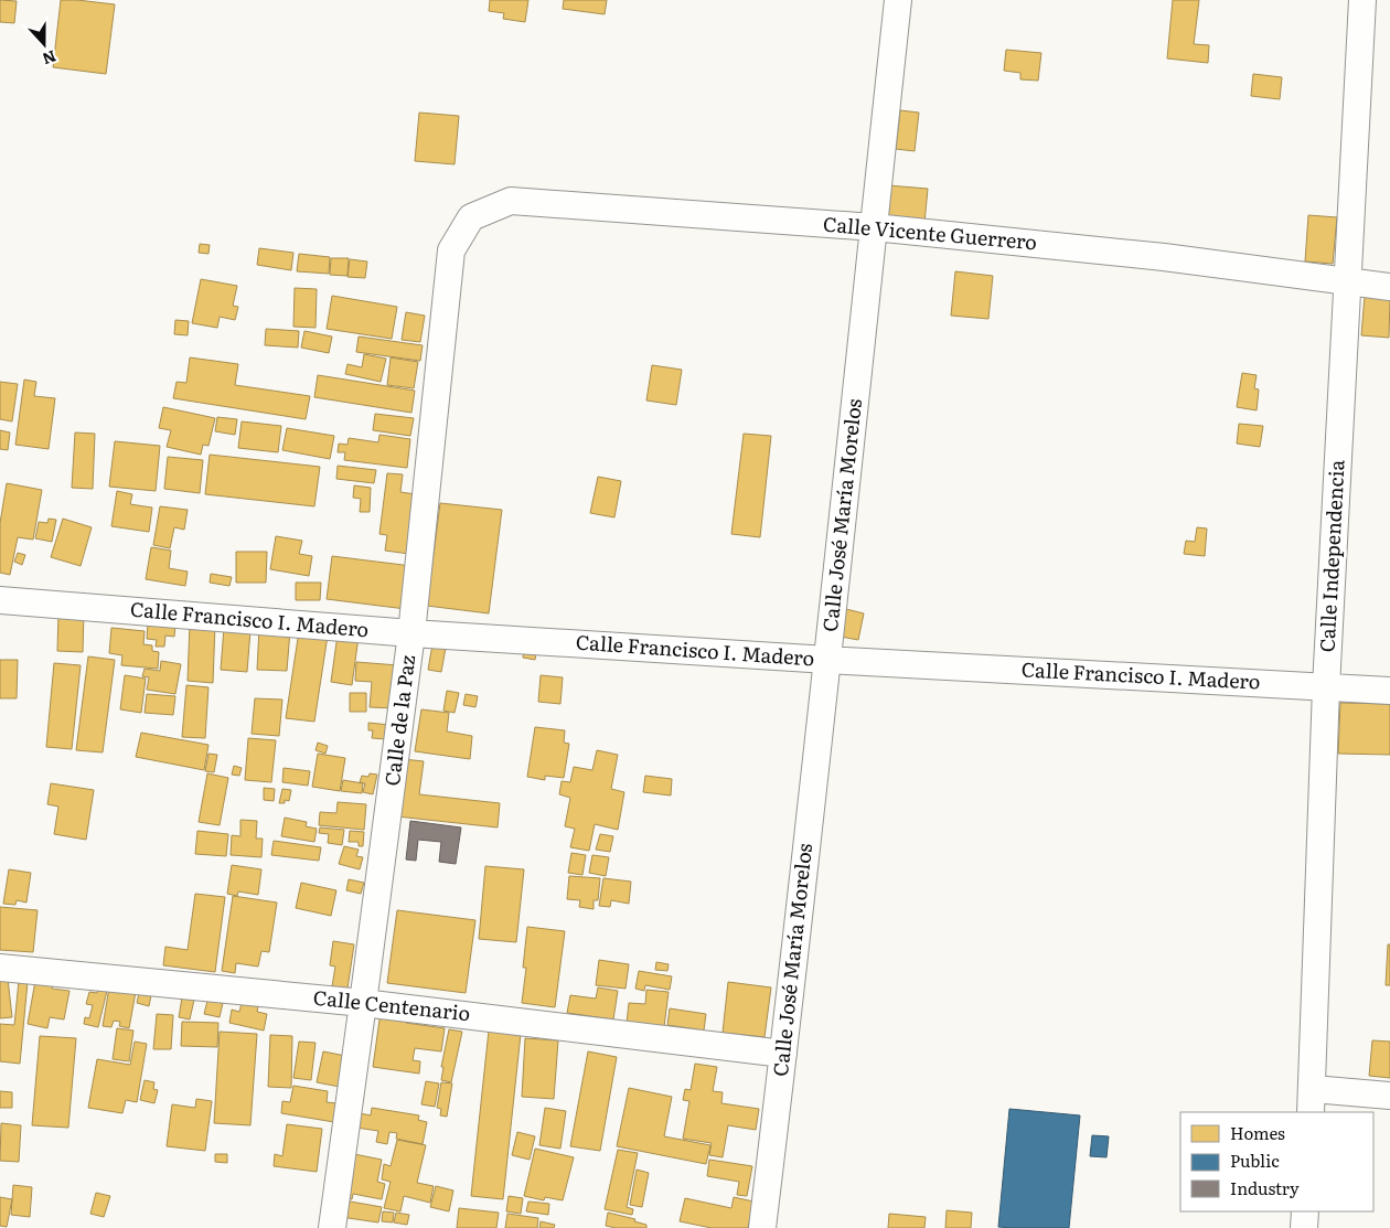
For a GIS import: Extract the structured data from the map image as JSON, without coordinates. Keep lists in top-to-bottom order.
{
  "streets": {
    "street": [
      "Calle Vicente Guerrero",
      "Calle José María Morelos",
      "Calle Independencia",
      "Calle Francisco I. Madero",
      "Calle de la Paz",
      "Calle Centenario"
    ]
  },
  "crossings": [
    ["Calle Vicente Guerrero", "Calle José María Morelos"],
    ["Calle Vicente Guerrero", "Calle Independencia"],
    ["Calle Vicente Guerrero", "Calle de la Paz"],
    ["Calle José María Morelos", "Calle Francisco I. Madero"],
    ["Calle José María Morelos", "Calle Centenario"],
    ["Calle Independencia", "Calle Francisco I. Madero"],
    ["Calle Francisco I. Madero", "Calle de la Paz"],
    ["Calle de la Paz", "Calle Centenario"]
  ],
  "legend": ["Homes", "Public", "Industry"],
  "north": "bottom"
}
